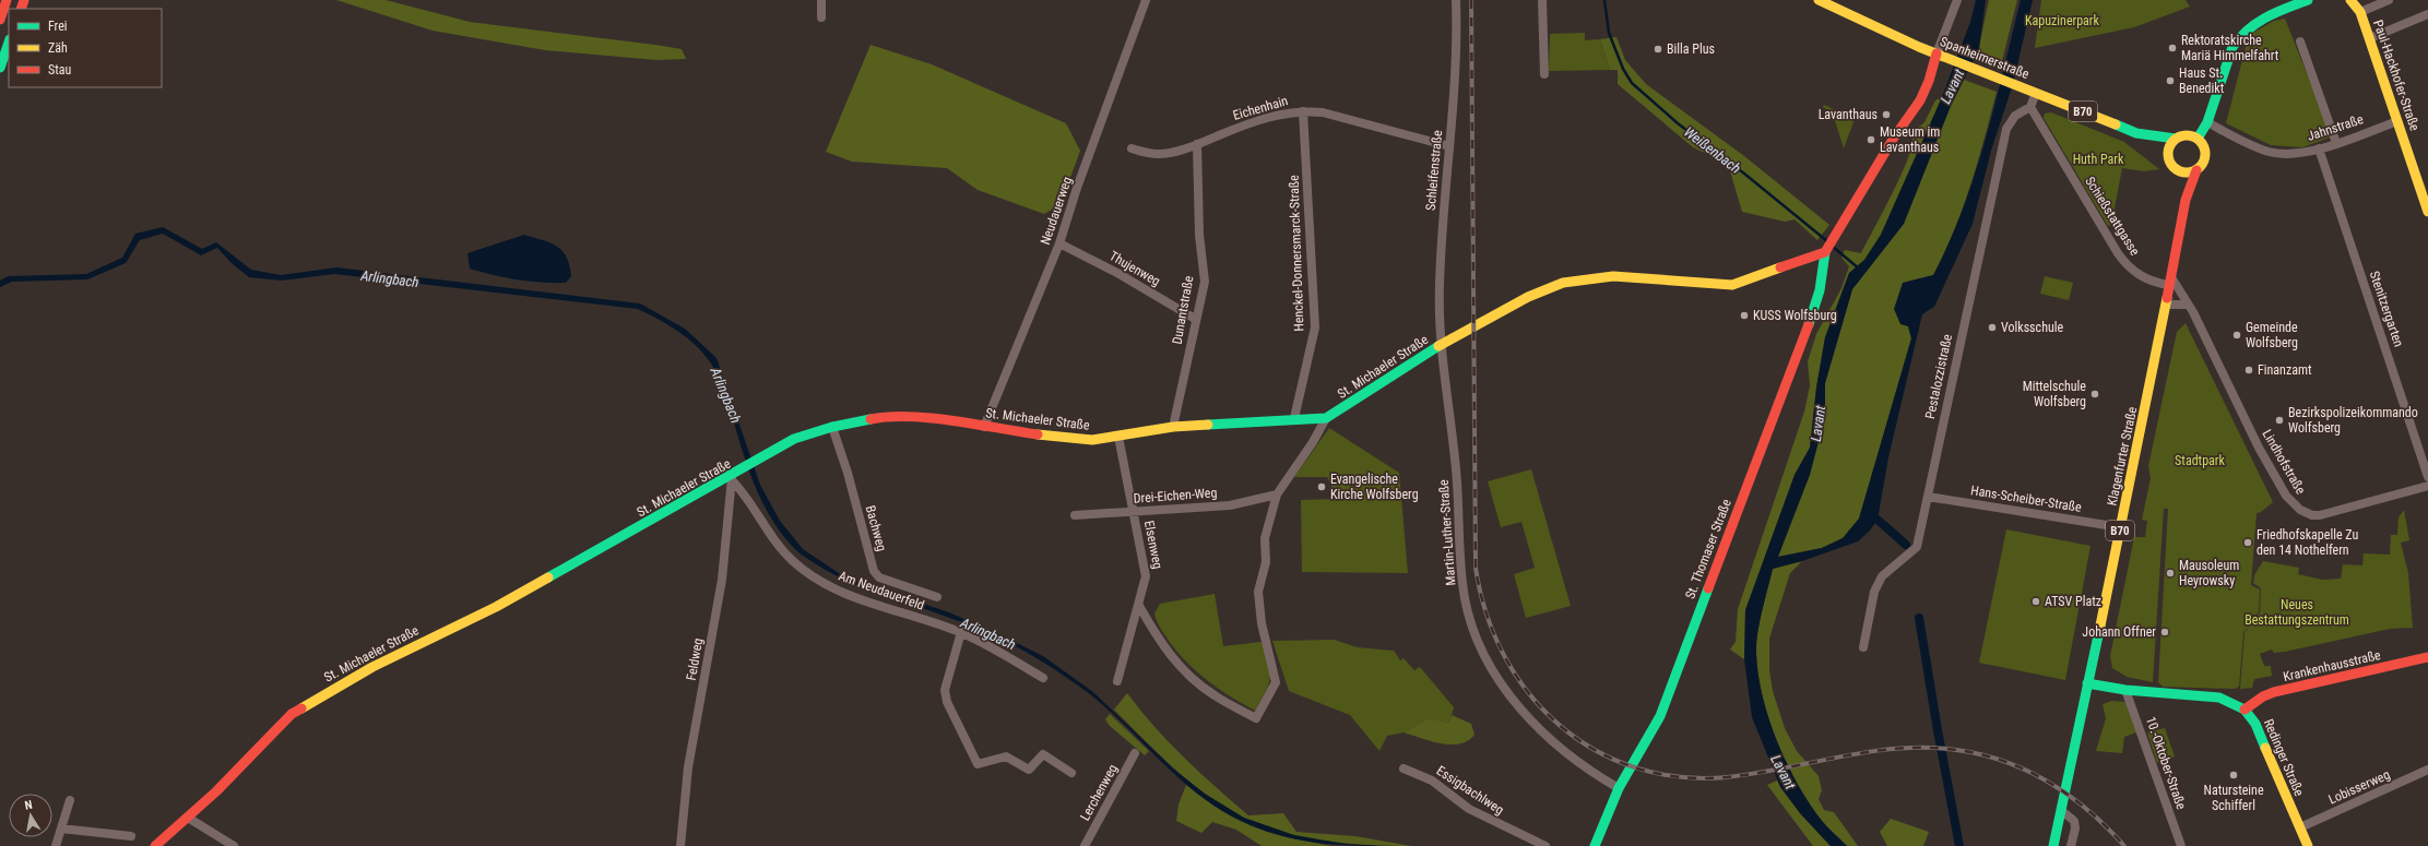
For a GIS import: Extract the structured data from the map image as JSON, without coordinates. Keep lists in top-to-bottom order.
{
  "streets": {
    "main road": [
      "Spanheimerstraße",
      "Paul-Hackhofer-Straße",
      "B70",
      "St. Michaeler Straße",
      "Klagenfurter Straße",
      "St. Thomaser Straße",
      "Krankenhausstraße",
      "Redinger Straße"
    ],
    "street": [
      "Eichenhain",
      "Jahnstraße",
      "Schleifenstraße",
      "Neudauerweg",
      "Schießstattgasse",
      "Henckel-Donnersmarck-Straße",
      "Thujenweg",
      "Stenitzergarten",
      "Dunantstraße",
      "Pestalozzistraße",
      "Lindhofstraße",
      "Drei-Eichen-Weg",
      "Hans-Scheiber-Straße",
      "Bachweg",
      "Martin-Luther-Straße",
      "Elsenweg",
      "Am Neudauerfeld",
      "Feldweg",
      "10.-Oktober-Straße",
      "Lobisserweg",
      "Essigbachlweg",
      "Lerchenweg"
    ]
  },
  "crossings": [
    ["Spanheimerstraße", "B70"],
    ["Spanheimerstraße", "Klagenfurter Straße"],
    ["Paul-Hackhofer-Straße", "Jahnstraße"],
    ["Eichenhain", "Schleifenstraße"],
    ["Eichenhain", "Henckel-Donnersmarck-Straße"],
    ["Eichenhain", "Dunantstraße"],
    ["B70", "Klagenfurter Straße"],
    ["Jahnstraße", "Stenitzergarten"],
    ["Schleifenstraße", "St. Michaeler Straße"],
    ["Schleifenstraße", "Martin-Luther-Straße"],
    ["Neudauerweg", "Thujenweg"],
    ["Neudauerweg", "St. Michaeler Straße"],
    ["Schießstattgasse", "Pestalozzistraße"],
    ["Schießstattgasse", "Klagenfurter Straße"],
    ["Schießstattgasse", "Lindhofstraße"],
    ["Henckel-Donnersmarck-Straße", "St. Michaeler Straße"],
    ["Thujenweg", "Dunantstraße"],
    ["Dunantstraße", "St. Michaeler Straße"],
    ["St. Michaeler Straße", "Bachweg"],
    ["St. Michaeler Straße", "Martin-Luther-Straße"],
    ["St. Michaeler Straße", "Elsenweg"],
    ["St. Michaeler Straße", "St. Thomaser Straße"],
    ["St. Michaeler Straße", "Am Neudauerfeld"],
    ["St. Michaeler Straße", "Feldweg"],
    ["Pestalozzistraße", "Hans-Scheiber-Straße"],
    ["Klagenfurter Straße", "Lindhofstraße"],
    ["Klagenfurter Straße", "Hans-Scheiber-Straße"],
    ["Klagenfurter Straße", "Redinger Straße"],
    ["Drei-Eichen-Weg", "Elsenweg"],
    ["Martin-Luther-Straße", "St. Thomaser Straße"],
    ["Am Neudauerfeld", "Feldweg"],
    ["Krankenhausstraße", "Redinger Straße"],
    ["Redinger Straße", "10.-Oktober-Straße"],
    ["Redinger Straße", "Lobisserweg"]
  ],
  "water": ["Lavant", "Weißenbach", "Arlingbach"],
  "parks": [
    "Kapuzinerpark",
    "Huth Park",
    "Stadtpark",
    "Neues Bestattungszentrum"
  ],
  "places": [
    "Rektoratskirche Mariä Himmelfahrt",
    "Billa Plus",
    "Haus St. Benedikt",
    "Lavanthaus",
    "Museum im Lavanthaus",
    "KUSS Wolfsburg",
    "Volksschule",
    "Gemeinde Wolfsberg",
    "Finanzamt",
    "Mittelschule Wolfsberg",
    "Bezirkspolizeikommando Wolfsberg",
    "Evangelische Kirche Wolfsberg",
    "Friedhofskapelle Zu den 14 Nothelfern",
    "Mausoleum Heyrowsky",
    "ATSV Platz",
    "Johann Offner",
    "Natursteine Schifferl"
  ],
  "legend": ["Frei", "Zäh", "Stau"],
  "north": "top"
}
